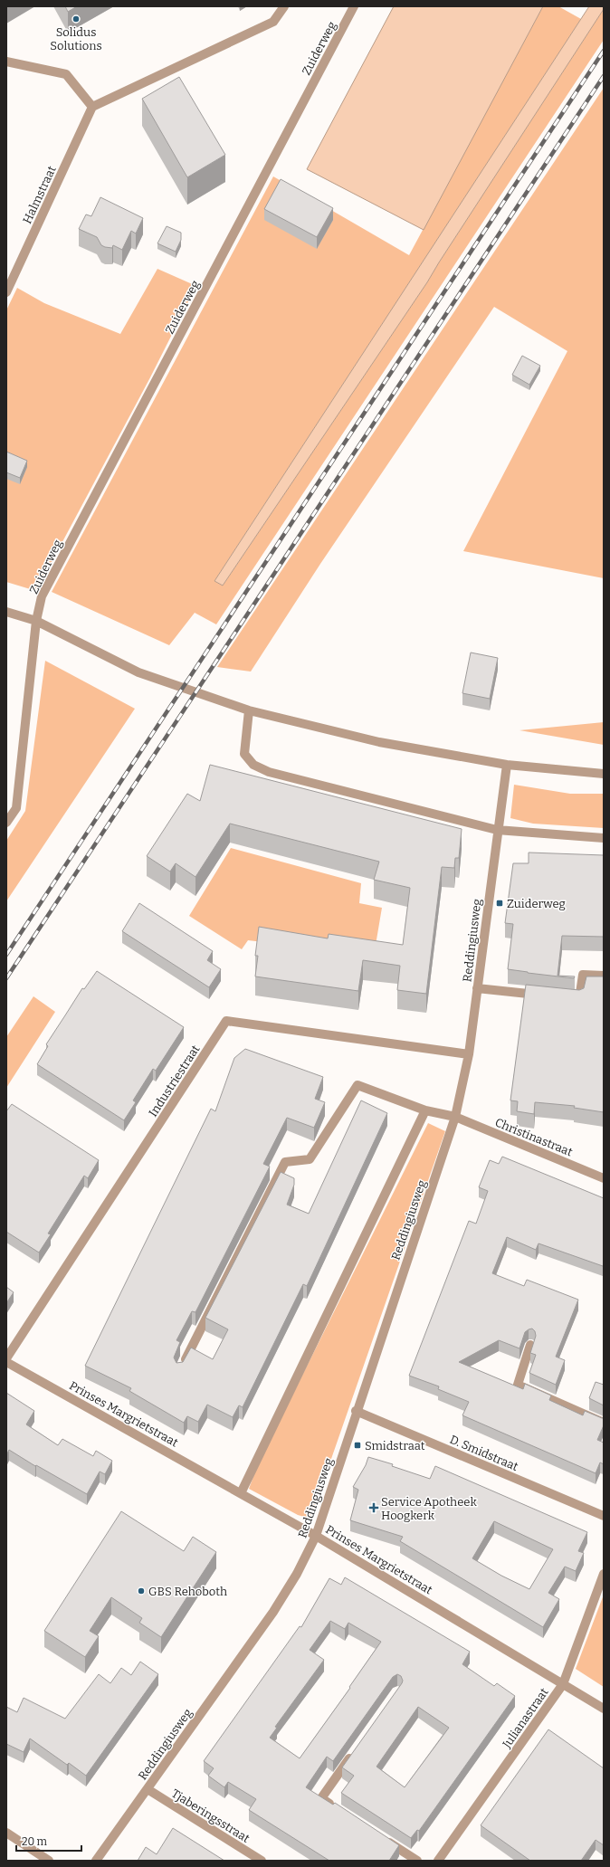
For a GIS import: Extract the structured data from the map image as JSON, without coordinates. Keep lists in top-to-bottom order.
{
  "streets": {
    "street": [
      "Zuiderweg",
      "Halmstraat",
      "Reddingiusweg",
      "Industriestraat",
      "Christinastraat",
      "Prinses Margrietstraat",
      "D. Smidstraat",
      "Julianastraat",
      "Tjaberingsstraat"
    ]
  },
  "crossings": [
    ["Reddingiusweg", "Industriestraat"],
    ["Reddingiusweg", "Christinastraat"],
    ["Reddingiusweg", "Prinses Margrietstraat"],
    ["Reddingiusweg", "D. Smidstraat"],
    ["Reddingiusweg", "Tjaberingsstraat"],
    ["Prinses Margrietstraat", "Julianastraat"]
  ],
  "places": {
    "other": ["Solidus Solutions", "GBS Rehoboth"],
    "transit": ["Zuiderweg", "Smidstraat"],
    "health": ["Service Apotheek Hoogkerk"]
  },
  "scale_bar": "20 m"
}
